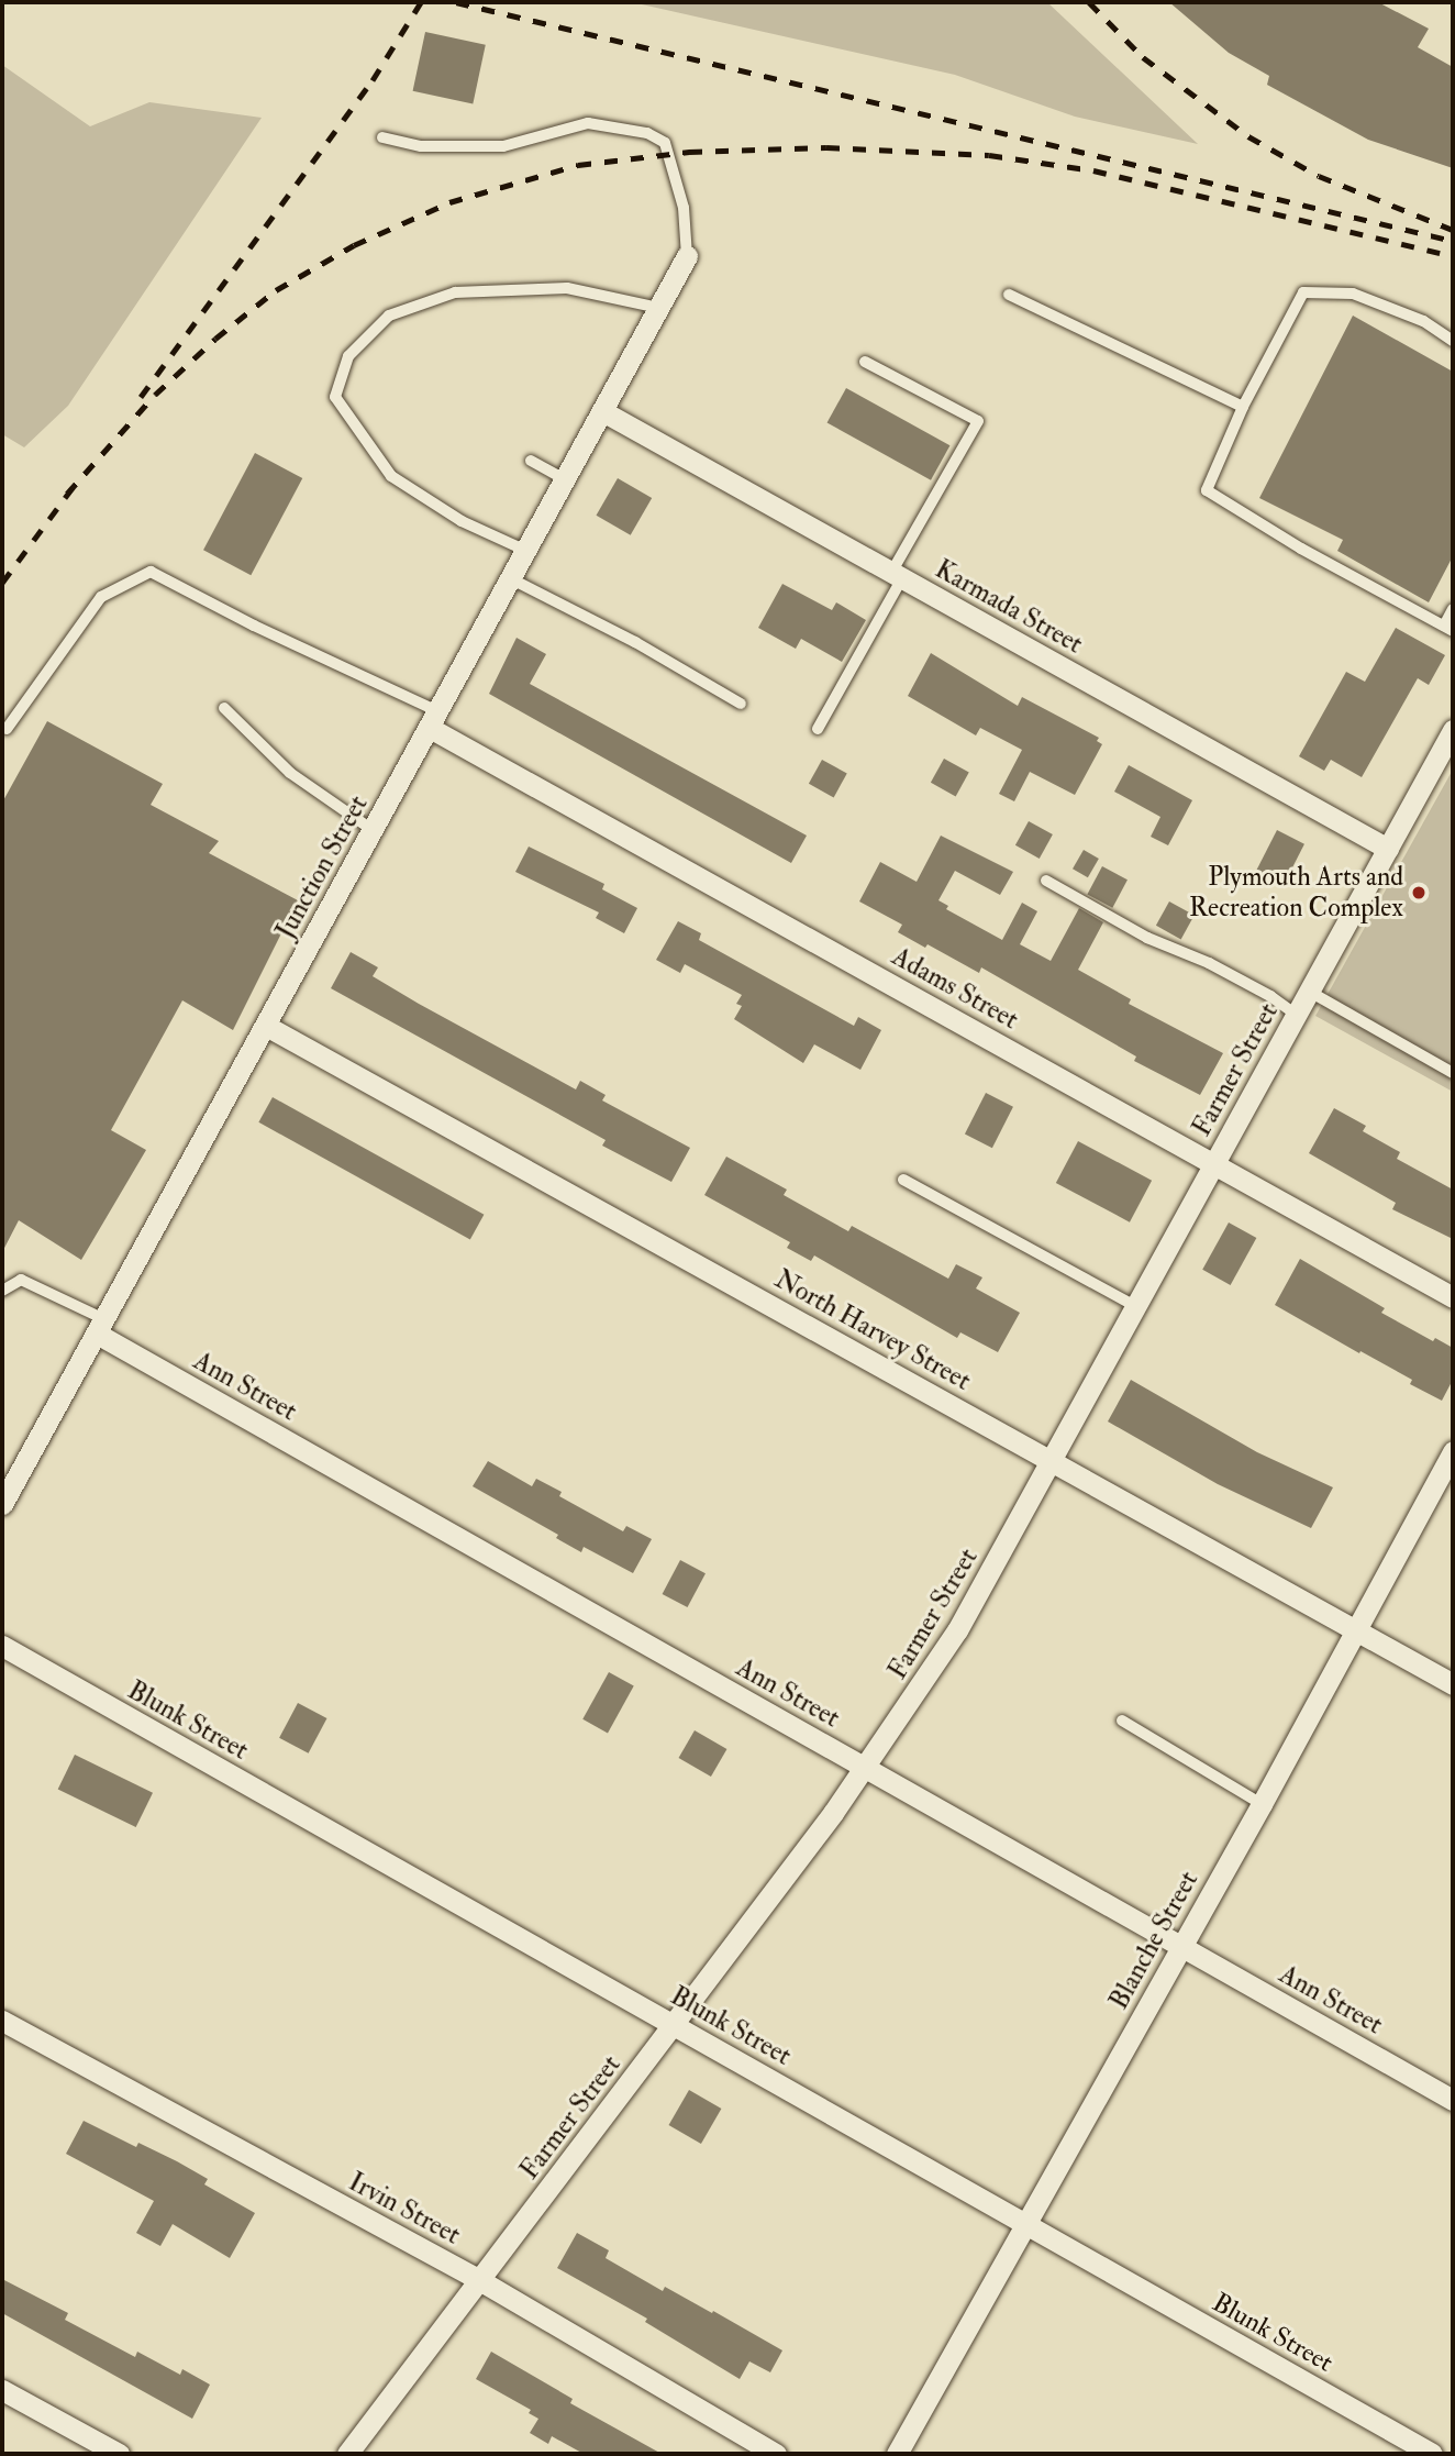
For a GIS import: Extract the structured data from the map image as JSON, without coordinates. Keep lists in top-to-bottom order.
{
  "streets": {
    "street": [
      "Karmada Street",
      "Junction Street",
      "Adams Street",
      "Farmer Street",
      "North Harvey Street",
      "Ann Street",
      "Blunk Street",
      "Blanche Street",
      "Irvin Street"
    ]
  },
  "crossings": [
    ["Karmada Street", "Junction Street"],
    ["Karmada Street", "Farmer Street"],
    ["Junction Street", "Adams Street"],
    ["Junction Street", "North Harvey Street"],
    ["Junction Street", "Ann Street"],
    ["Adams Street", "Farmer Street"],
    ["Farmer Street", "North Harvey Street"],
    ["Farmer Street", "Ann Street"],
    ["Farmer Street", "Blunk Street"],
    ["Farmer Street", "Irvin Street"],
    ["North Harvey Street", "Blanche Street"],
    ["Ann Street", "Blanche Street"],
    ["Blunk Street", "Blanche Street"]
  ],
  "places": ["Plymouth Arts and Recreation Complex"]
}
